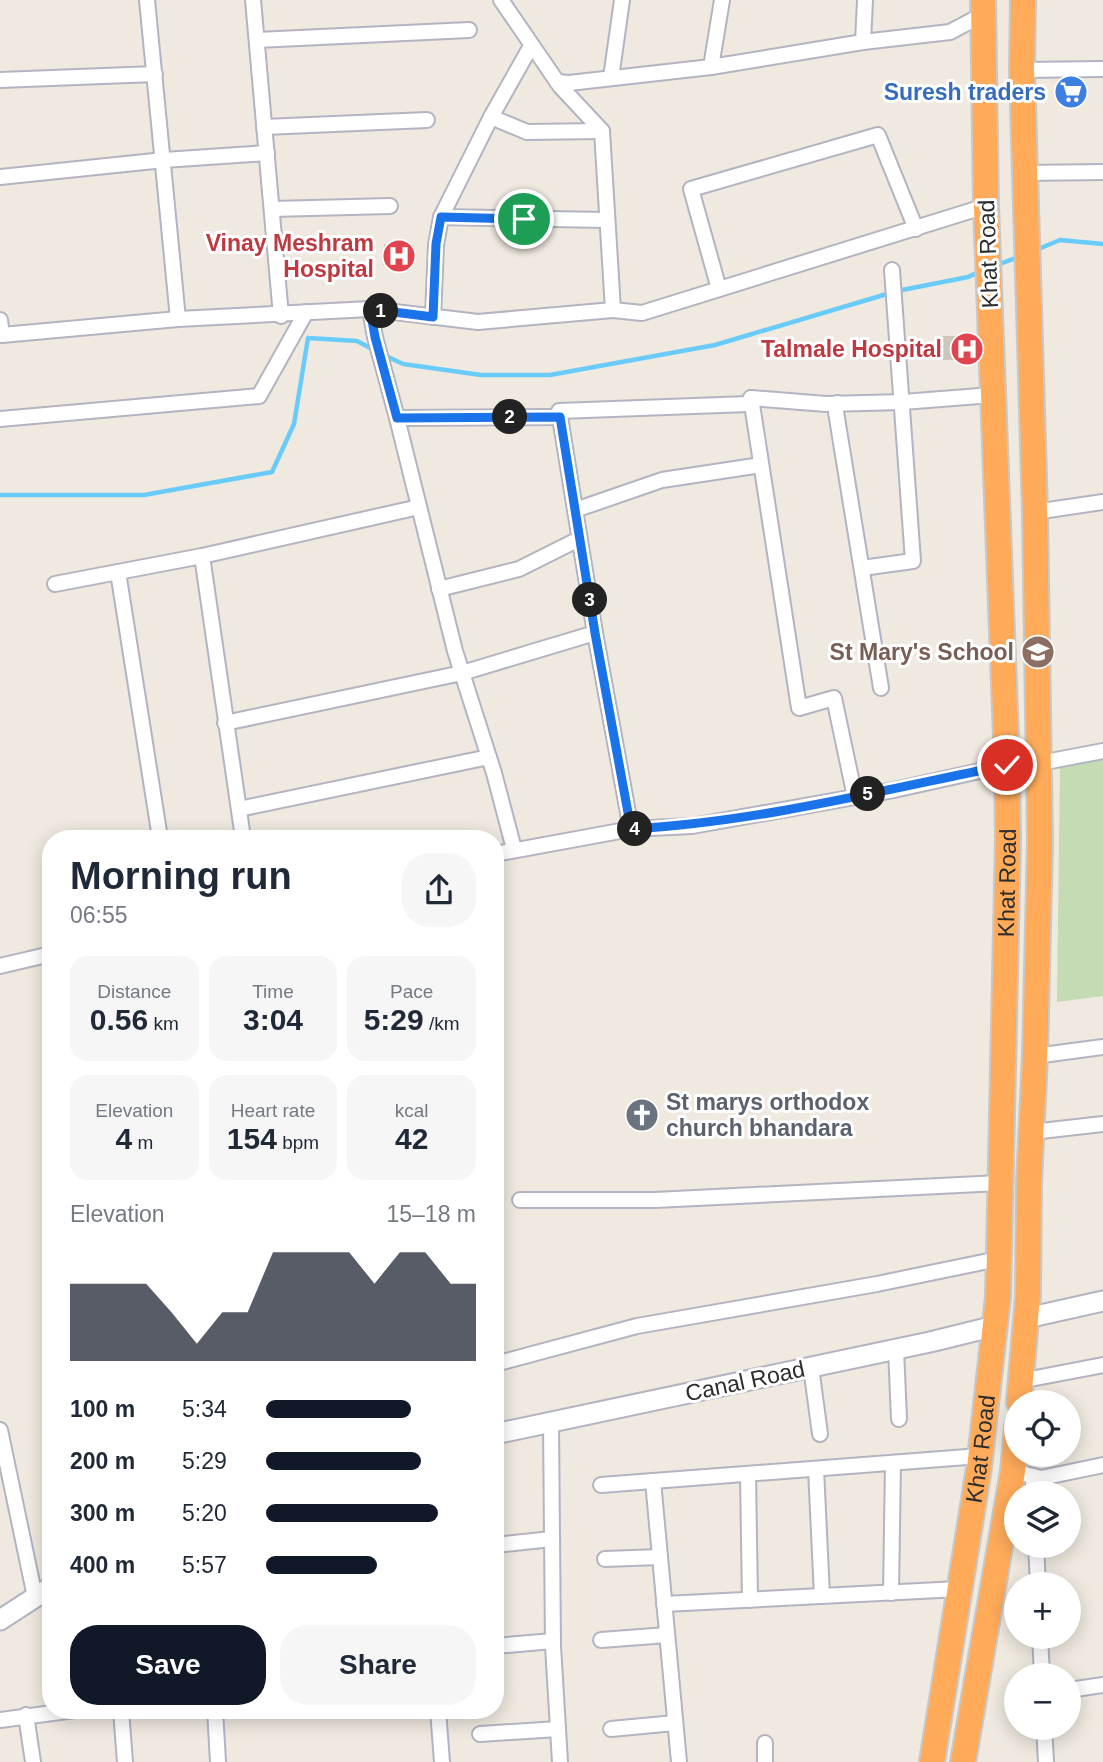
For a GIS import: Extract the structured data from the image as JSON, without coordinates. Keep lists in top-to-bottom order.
{
  "streets": {
    "highway": ["Khat Road"],
    "street": ["Canal Road"]
  },
  "crossings": [
    ["Khat Road", "Canal Road"]
  ],
  "places": {
    "supermarket": ["Suresh traders"],
    "hospital": ["Vinay Meshram Hospital", "Talmale Hospital"],
    "school or university": ["St Mary's School"],
    "church": ["St marys orthodox church bhandara"]
  },
  "page": {
    "pins": [
      "1",
      "2",
      "3",
      "5",
      "4"
    ],
    "heading": ["Morning run", "06:55"],
    "stats": [
      ["Distance", "0.56 km"],
      ["Time", "3:04"],
      ["Pace", "5:29 /km"],
      ["Elevation", "4 m"],
      ["Heart rate", "154 bpm"],
      ["kcal", "42"]
    ],
    "chart": ["Elevation", "15–18 m"],
    "list": [
      {
        "name": "100 m",
        "note": "5:34"
      },
      {
        "name": "200 m",
        "note": "5:29"
      },
      {
        "name": "300 m",
        "note": "5:20"
      },
      {
        "name": "400 m",
        "note": "5:57"
      }
    ],
    "map_buttons": ["+", "−"],
    "buttons": ["Save", "Share"]
  }
}
